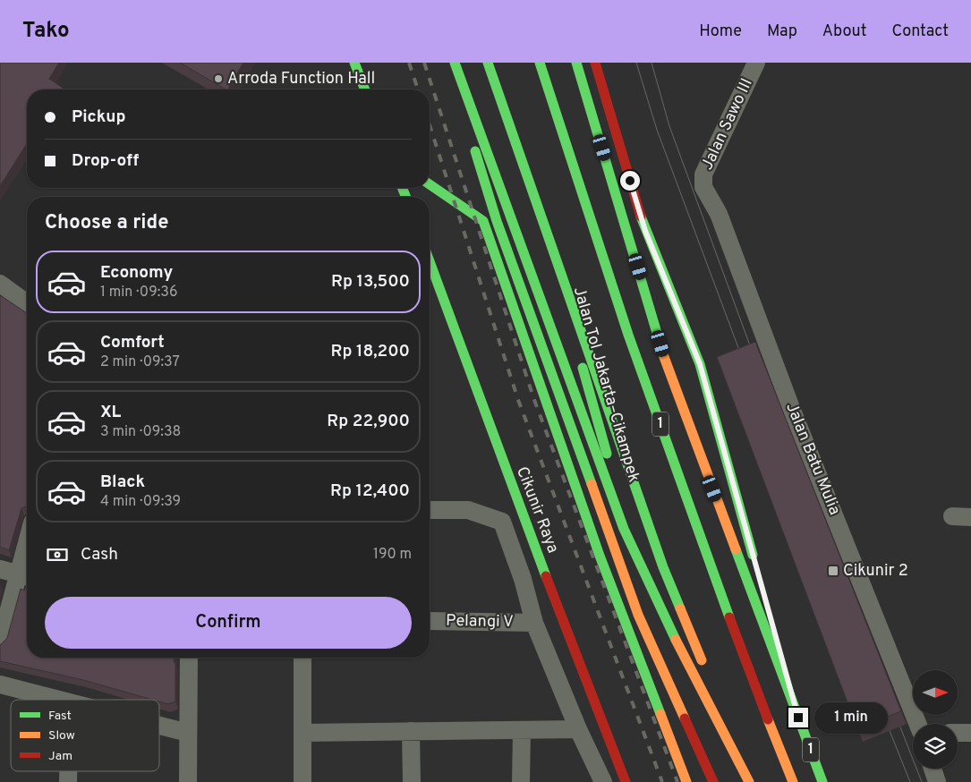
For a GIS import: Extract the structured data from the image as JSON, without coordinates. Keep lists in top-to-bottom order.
{
  "streets": {
    "main road": ["Jalan Tol Jakarta–Cikampek", "1", "Cikunir Raya"],
    "street": ["Jalan Sawo III", "Jalan Batu Mulia", "Pelangi V"]
  },
  "crossings": [
    ["Jalan Sawo III", "Jalan Batu Mulia"]
  ],
  "places": {
    "other": ["Arroda Function Hall"],
    "transit": ["Cikunir 2"]
  },
  "legend": ["Fast", "Slow", "Jam"],
  "north": "right",
  "page": {
    "header": "Tako",
    "nav": [
      "Home",
      "Map",
      "About",
      "Contact"
    ],
    "banner": ["Pickup", "Drop-off"],
    "heading": "Choose a ride",
    "list": [
      {
        "name": "Economy",
        "note": "1 min · 09:36",
        "value": "Rp 13,500"
      },
      {
        "name": "Comfort",
        "note": "2 min · 09:37",
        "value": "Rp 18,200"
      },
      {
        "name": "XL",
        "note": "3 min · 09:38",
        "value": "Rp 22,900"
      },
      {
        "name": "Black",
        "note": "4 min · 09:39",
        "value": "Rp 12,400"
      }
    ],
    "pay": ["Cash", "190 m"],
    "buttons": "Confirm",
    "bubble": "1 min"
  }
}
